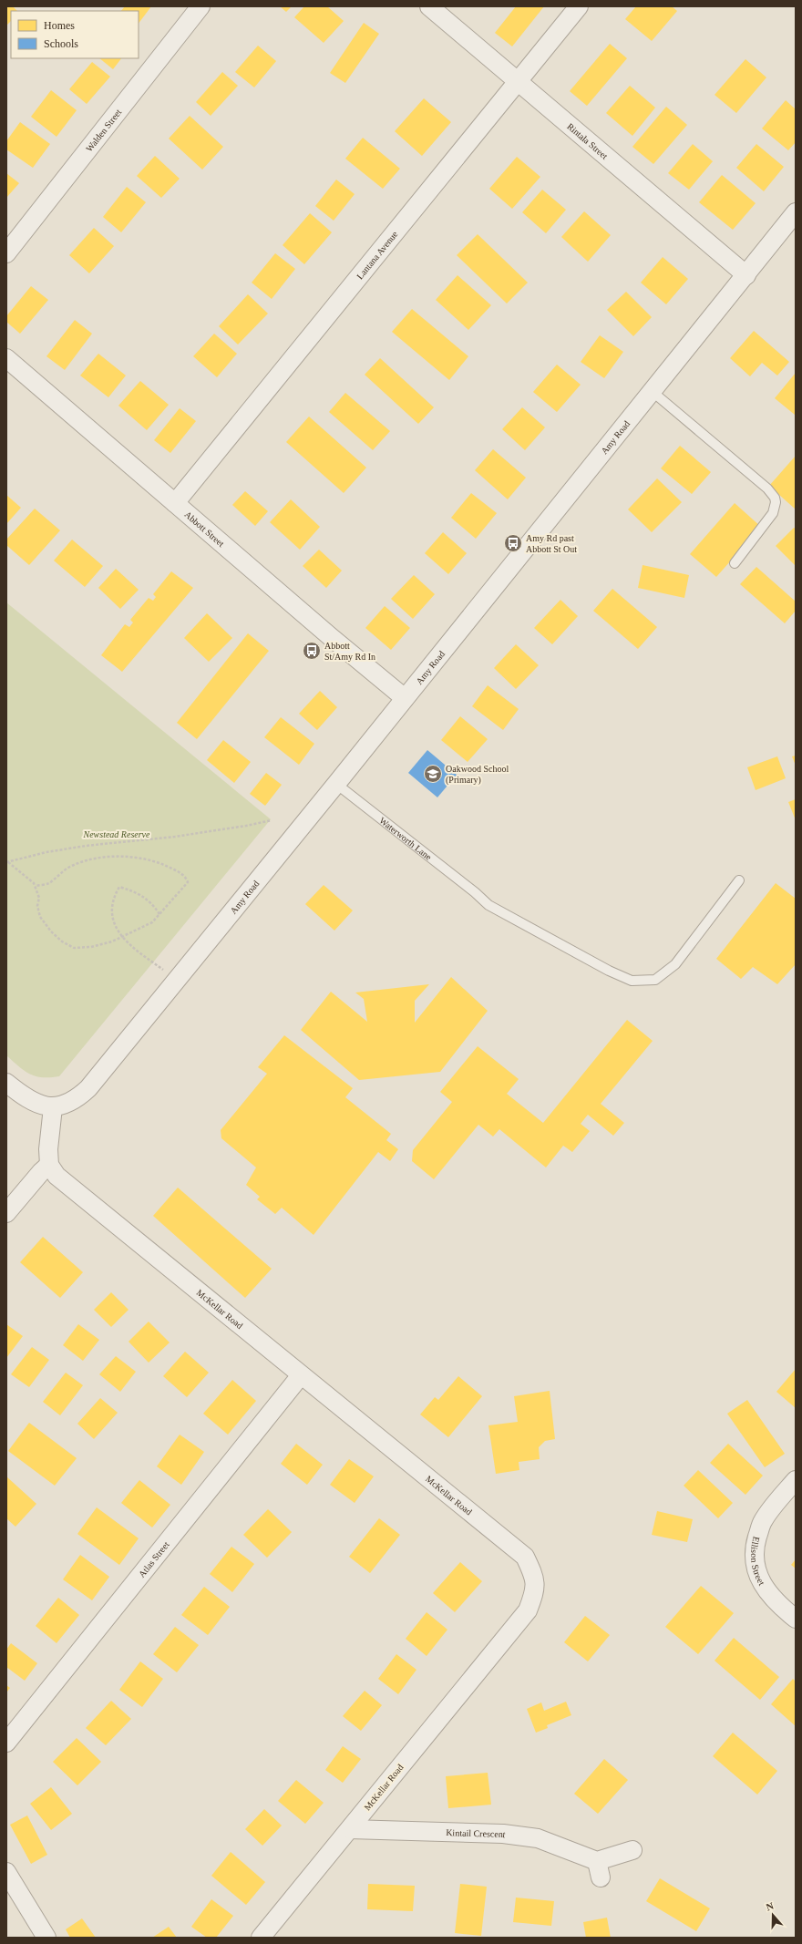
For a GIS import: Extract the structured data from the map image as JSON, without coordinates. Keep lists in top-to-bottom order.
{
  "streets": {
    "street": [
      "Walden Street",
      "Rintala Street",
      "Lantana Avenue",
      "Amy Road",
      "Abbott Street",
      "McKellar Road",
      "Atlas Street",
      "Ellison Street",
      "Kintail Crescent"
    ],
    "lane": ["Waterworth Lane"]
  },
  "crossings": [
    ["Rintala Street", "Lantana Avenue"],
    ["Rintala Street", "Amy Road"],
    ["Lantana Avenue", "Abbott Street"],
    ["Amy Road", "Abbott Street"],
    ["Amy Road", "Waterworth Lane"],
    ["McKellar Road", "Atlas Street"],
    ["McKellar Road", "Kintail Crescent"]
  ],
  "parks": ["Newstead Reserve"],
  "places": {
    "bus stop": ["Amy Rd past Abbott St Out", "Abbott St/Amy Rd In"],
    "school or university": ["Oakwood School (Primary)"]
  },
  "legend": ["Homes", "Schools"],
  "north": "top"
}
